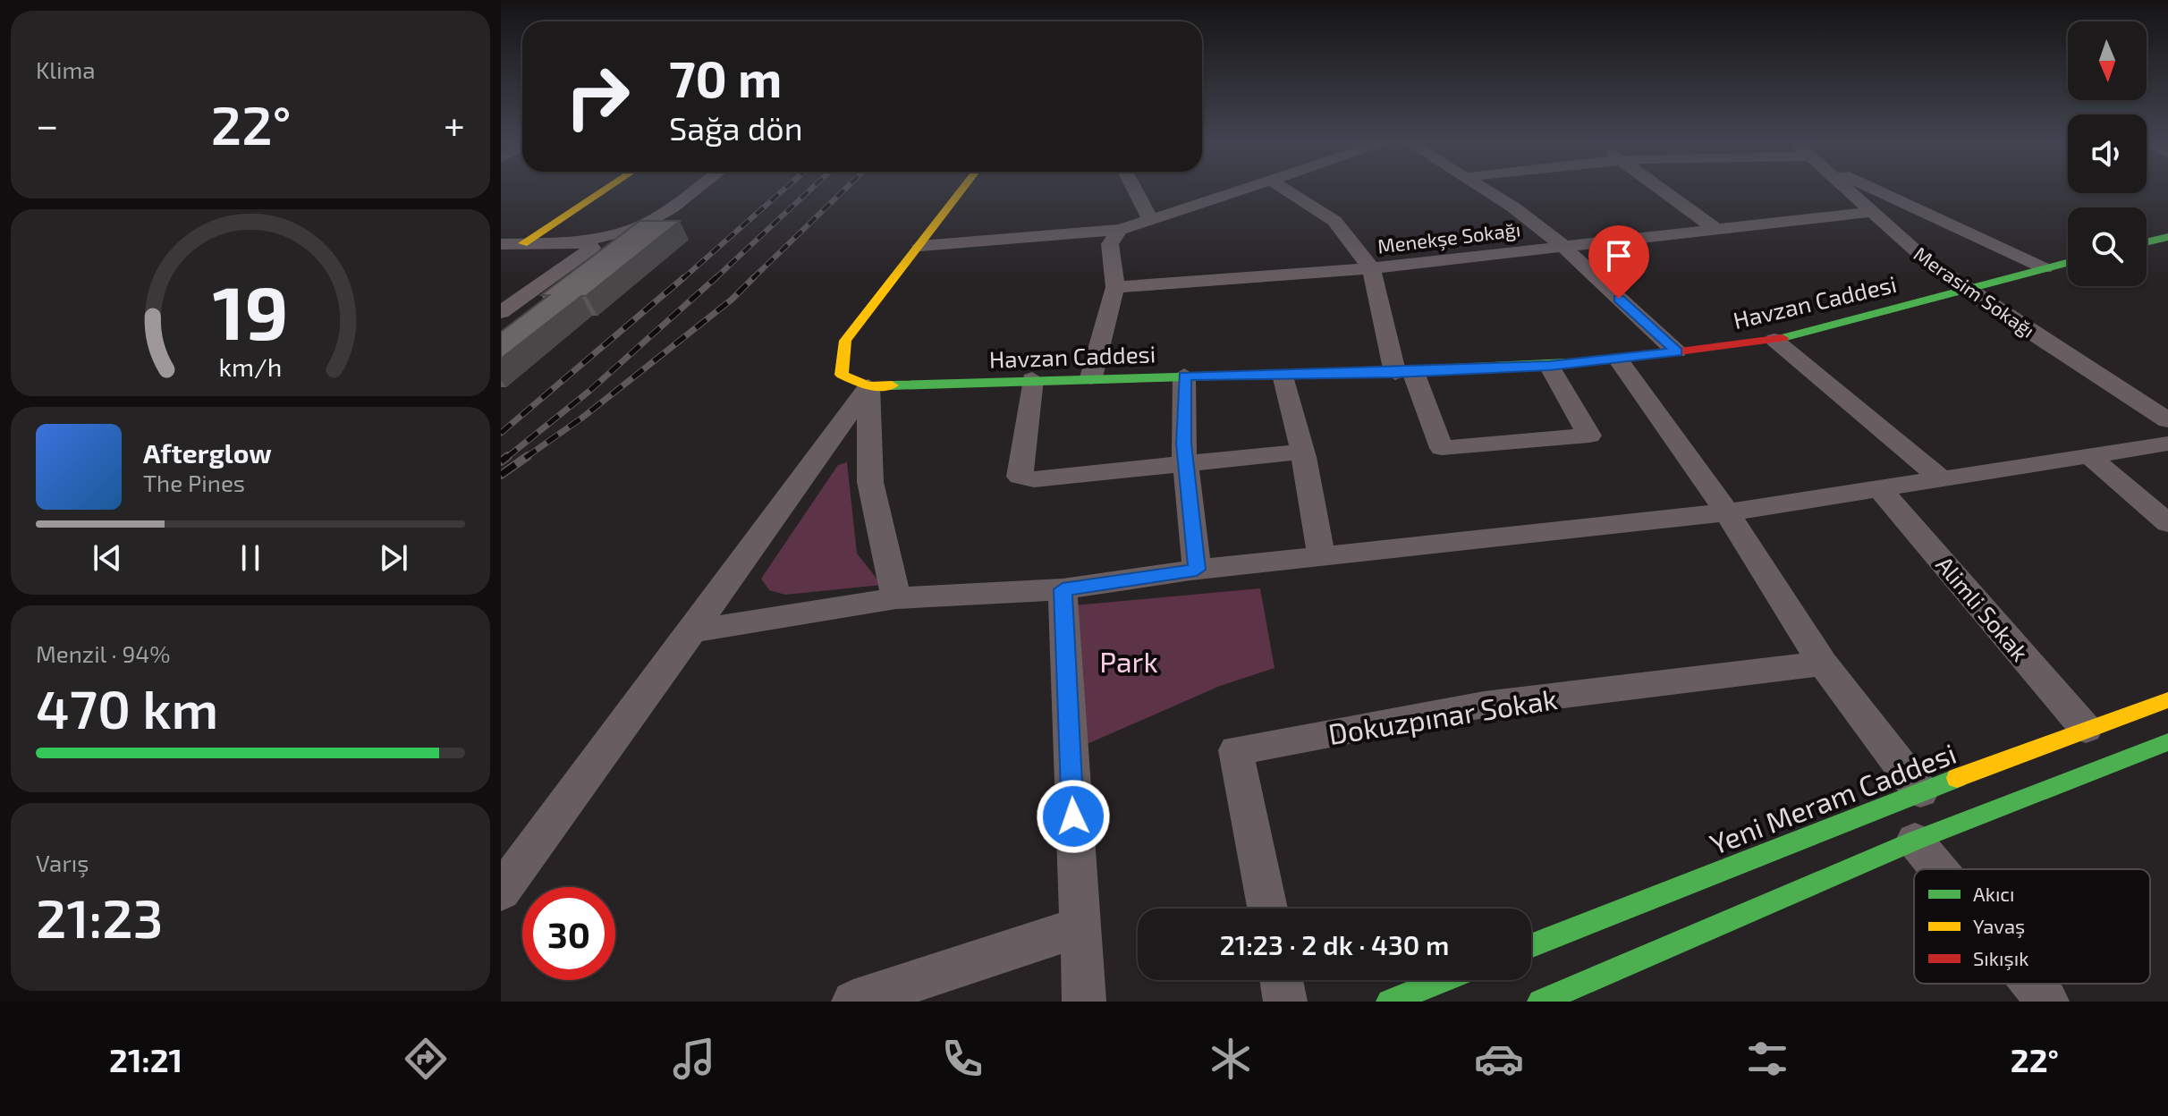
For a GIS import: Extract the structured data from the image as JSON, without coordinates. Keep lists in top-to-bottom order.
{
  "streets": {
    "street": [
      "Menekşe Sokağı",
      "Merasim Sokağı",
      "Havzan Caddesi",
      "Alimli Sokak",
      "Dokuzpınar Sokak",
      "Yeni Meram Caddesi"
    ]
  },
  "crossings": [
    ["Menekşe Sokağı", "Merasim Sokağı"],
    ["Merasim Sokağı", "Havzan Caddesi"],
    ["Alimli Sokak", "Yeni Meram Caddesi"]
  ],
  "parks": ["Park"],
  "legend": ["Akıcı", "Yavaş", "Sıkışık"],
  "north": "bottom",
  "page": {
    "tile": [
      "Klima",
      ["Menzil · 94%", "470 km"],
      ["Varış", "21:23"]
    ],
    "turn": ["70 m", "Sağa dön"],
    "heat": ["−", "22°", "+"],
    "song": ["Afterglow", "The Pines"],
    "limit": "30",
    "trip": "21:23 · 2 dk · 430 m",
    "tabs": ["21:21", "22°"],
    "gauge": ["19", "km/h"]
  }
}
